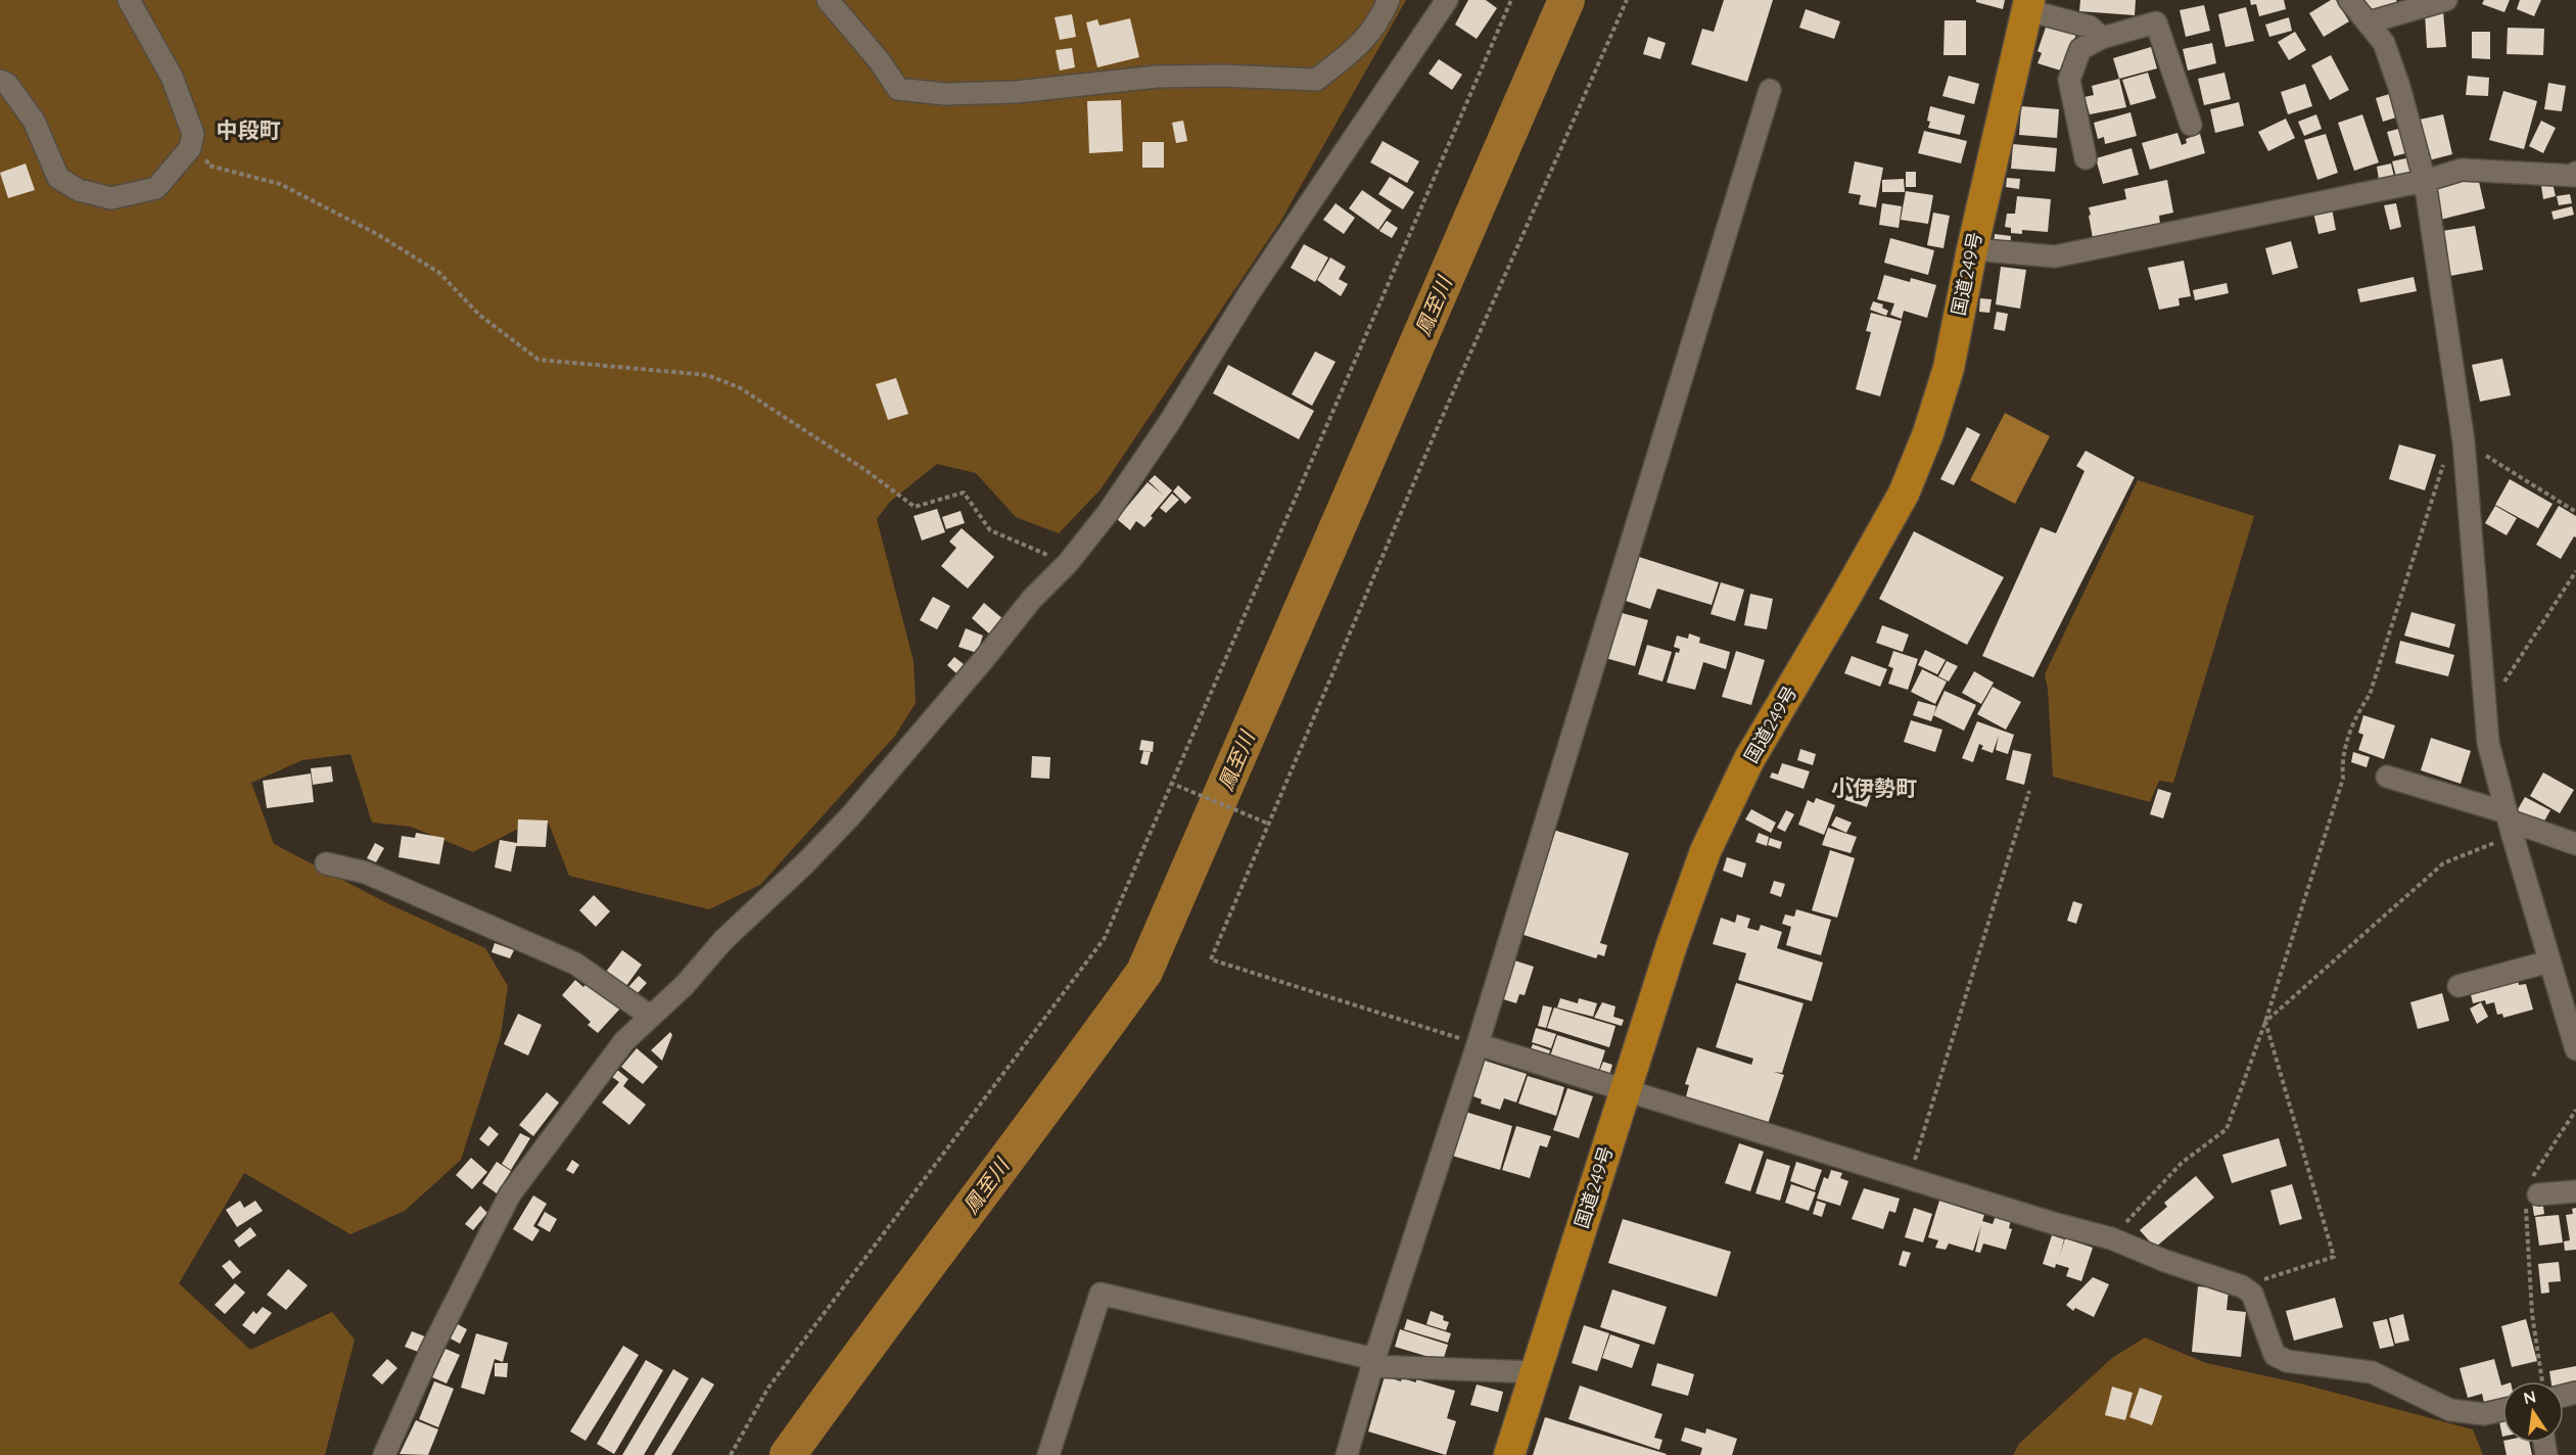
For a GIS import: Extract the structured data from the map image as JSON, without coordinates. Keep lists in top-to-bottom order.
{
  "streets": {
    "highway": ["国道249号"]
  },
  "districts": ["中段町", "小伊勢町"],
  "water": ["鳳至川"],
  "north": "top"
}
